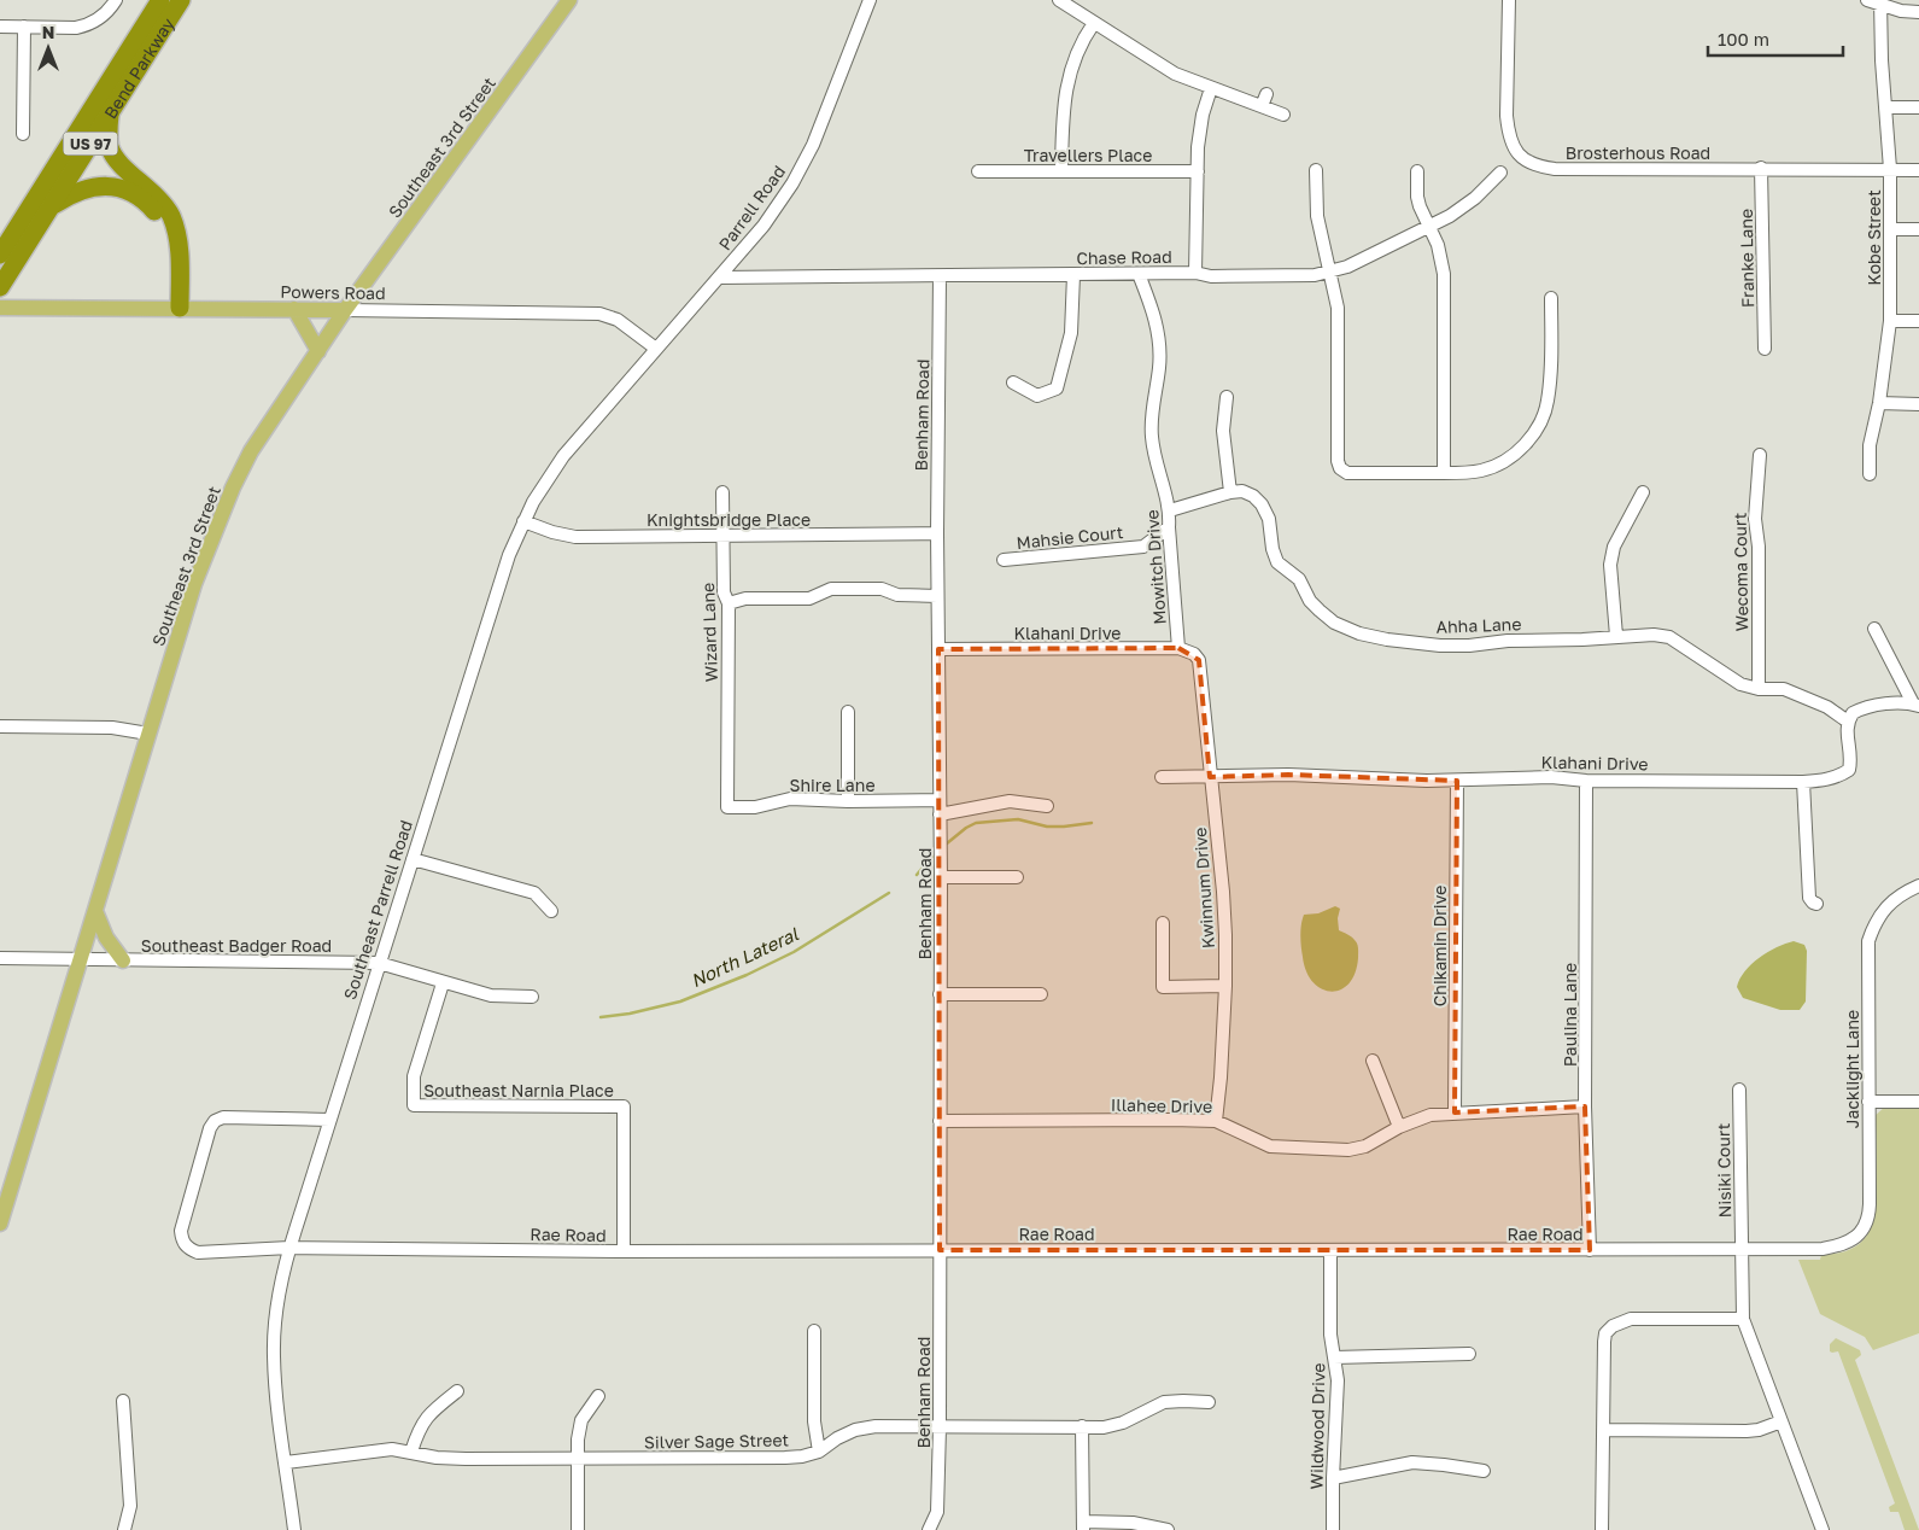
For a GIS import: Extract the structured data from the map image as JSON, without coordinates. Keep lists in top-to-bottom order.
{
  "streets": {
    "highway": ["Bend Parkway", "US 97"],
    "main road": ["Southeast 3rd Street", "Powers Road"],
    "street": [
      "Brosterhous Road",
      "Travellers Place",
      "Parrell Road",
      "Kobe Street",
      "Chase Road",
      "Franke Lane",
      "Benham Road",
      "Knightsbridge Place",
      "Mahsie Court",
      "Mowitch Drive",
      "Wecoma Court",
      "Ahha Lane",
      "Wizard Lane",
      "Klahani Drive",
      "Shire Lane",
      "Kwinnum Drive",
      "Southeast Parrell Road",
      "Southeast Badger Road",
      "Chikamin Drive",
      "Paulina Lane",
      "Jacklight Lane",
      "Southeast Narnia Place",
      "Illahee Drive",
      "Nisiki Court",
      "Rae Road",
      "Wildwood Drive",
      "Silver Sage Street"
    ]
  },
  "crossings": [
    ["Southeast 3rd Street", "Powers Road"],
    ["Southeast 3rd Street", "Southeast Badger Road"],
    ["Brosterhous Road", "Kobe Street"],
    ["Brosterhous Road", "Franke Lane"],
    ["Parrell Road", "Chase Road"],
    ["Parrell Road", "Powers Road"],
    ["Parrell Road", "Southeast Parrell Road"],
    ["Chase Road", "Benham Road"],
    ["Chase Road", "Mowitch Drive"],
    ["Powers Road", "Southeast Parrell Road"],
    ["Benham Road", "Knightsbridge Place"],
    ["Benham Road", "Klahani Drive"],
    ["Benham Road", "Shire Lane"],
    ["Benham Road", "Illahee Drive"],
    ["Benham Road", "Rae Road"],
    ["Benham Road", "Silver Sage Street"],
    ["Knightsbridge Place", "Wizard Lane"],
    ["Knightsbridge Place", "Southeast Parrell Road"],
    ["Mahsie Court", "Mowitch Drive"],
    ["Mowitch Drive", "Klahani Drive"],
    ["Wecoma Court", "Ahha Lane"],
    ["Ahha Lane", "Klahani Drive"],
    ["Wizard Lane", "Shire Lane"],
    ["Klahani Drive", "Kwinnum Drive"],
    ["Klahani Drive", "Chikamin Drive"],
    ["Klahani Drive", "Paulina Lane"],
    ["Kwinnum Drive", "Illahee Drive"],
    ["Southeast Parrell Road", "Southeast Badger Road"],
    ["Southeast Parrell Road", "Rae Road"],
    ["Southeast Parrell Road", "Silver Sage Street"],
    ["Southeast Badger Road", "Southeast Narnia Place"],
    ["Chikamin Drive", "Illahee Drive"],
    ["Paulina Lane", "Illahee Drive"],
    ["Paulina Lane", "Rae Road"],
    ["Jacklight Lane", "Rae Road"],
    ["Southeast Narnia Place", "Rae Road"],
    ["Nisiki Court", "Rae Road"],
    ["Rae Road", "Wildwood Drive"]
  ],
  "water": ["North Lateral"],
  "scale_bar": "100 m",
  "north": "top"
}
